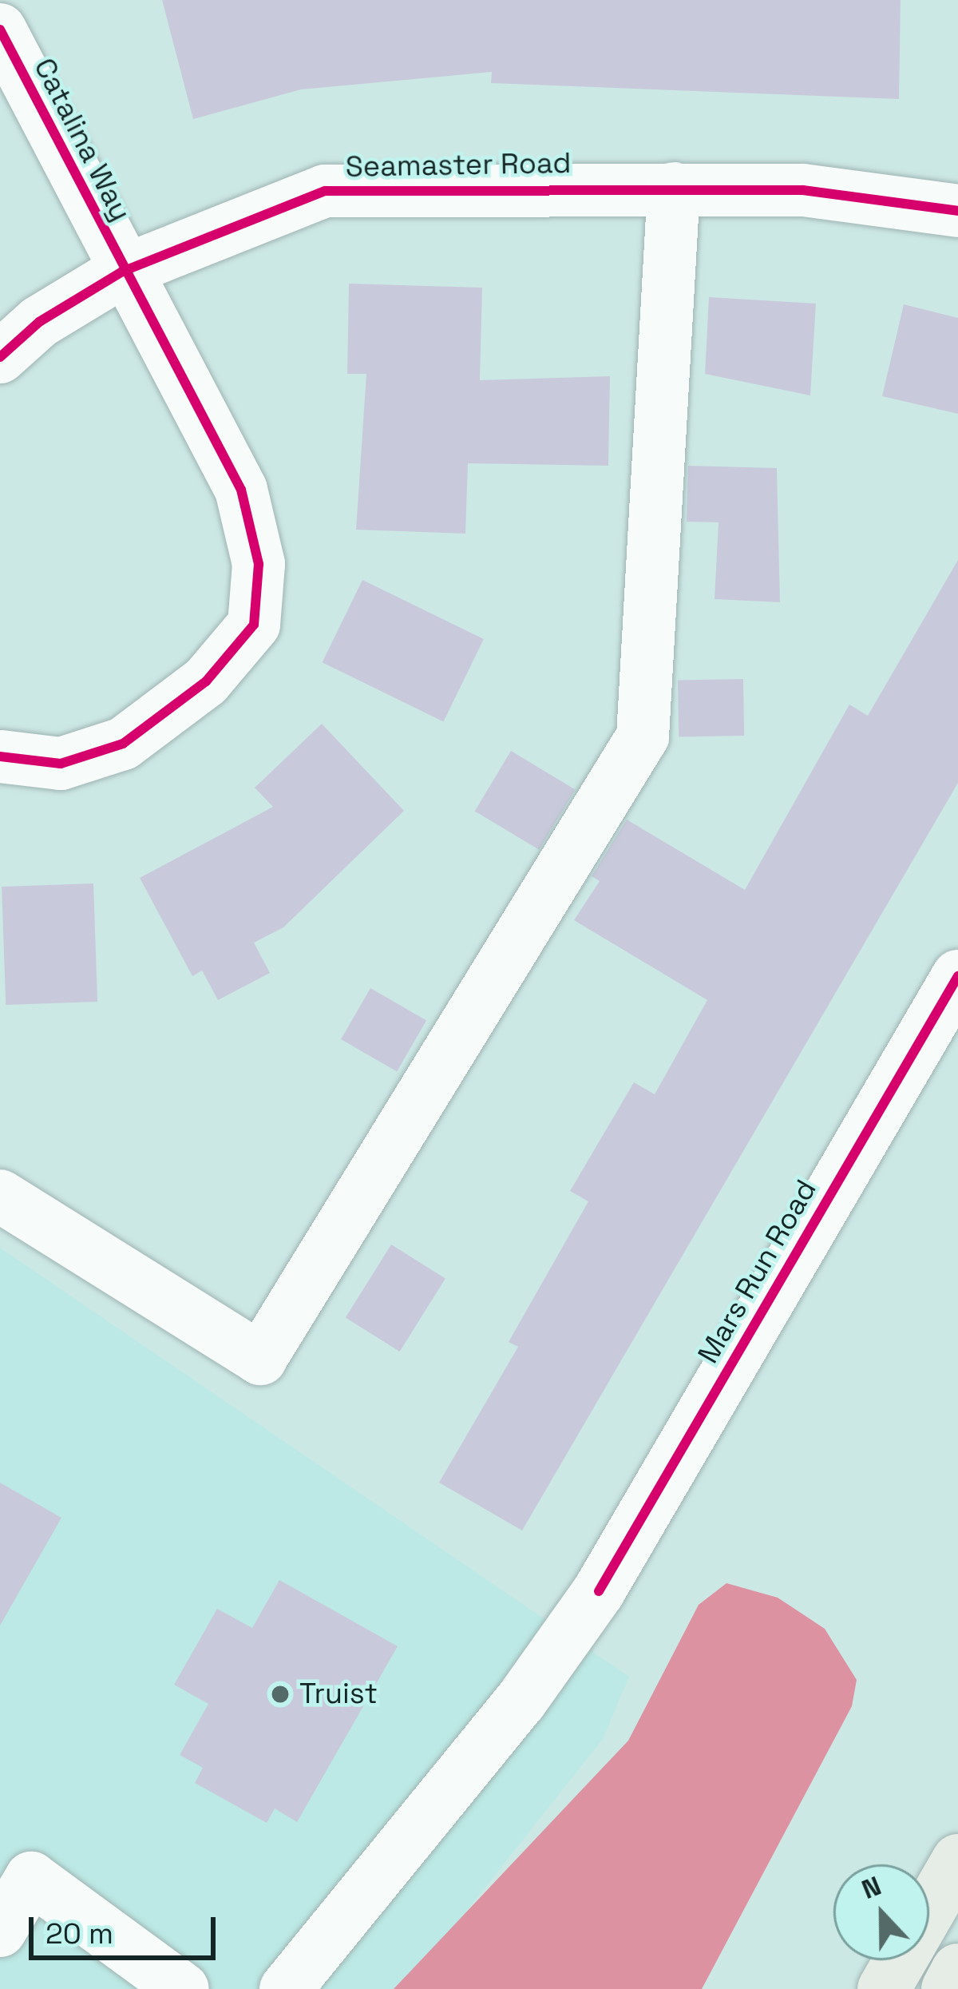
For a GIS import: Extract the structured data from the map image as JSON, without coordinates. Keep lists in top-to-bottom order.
{
  "streets": {
    "street": ["Catalina Way", "Seamaster Road", "Mars Run Road"]
  },
  "crossings": [
    ["Catalina Way", "Seamaster Road"]
  ],
  "places": ["Truist"],
  "scale_bar": "20 m",
  "north": "top"
}
